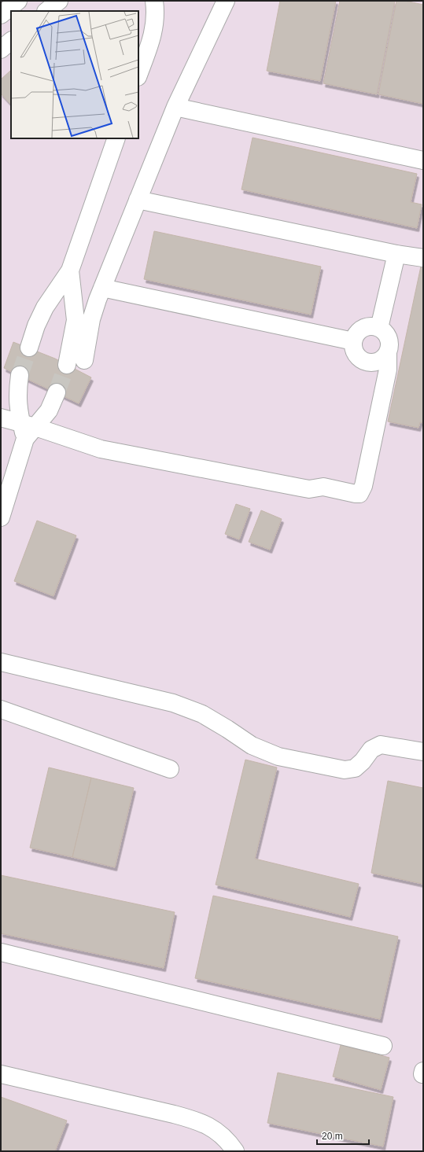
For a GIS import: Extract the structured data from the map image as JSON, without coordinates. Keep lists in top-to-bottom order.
{
  "scale_bar": "20 m"
}
